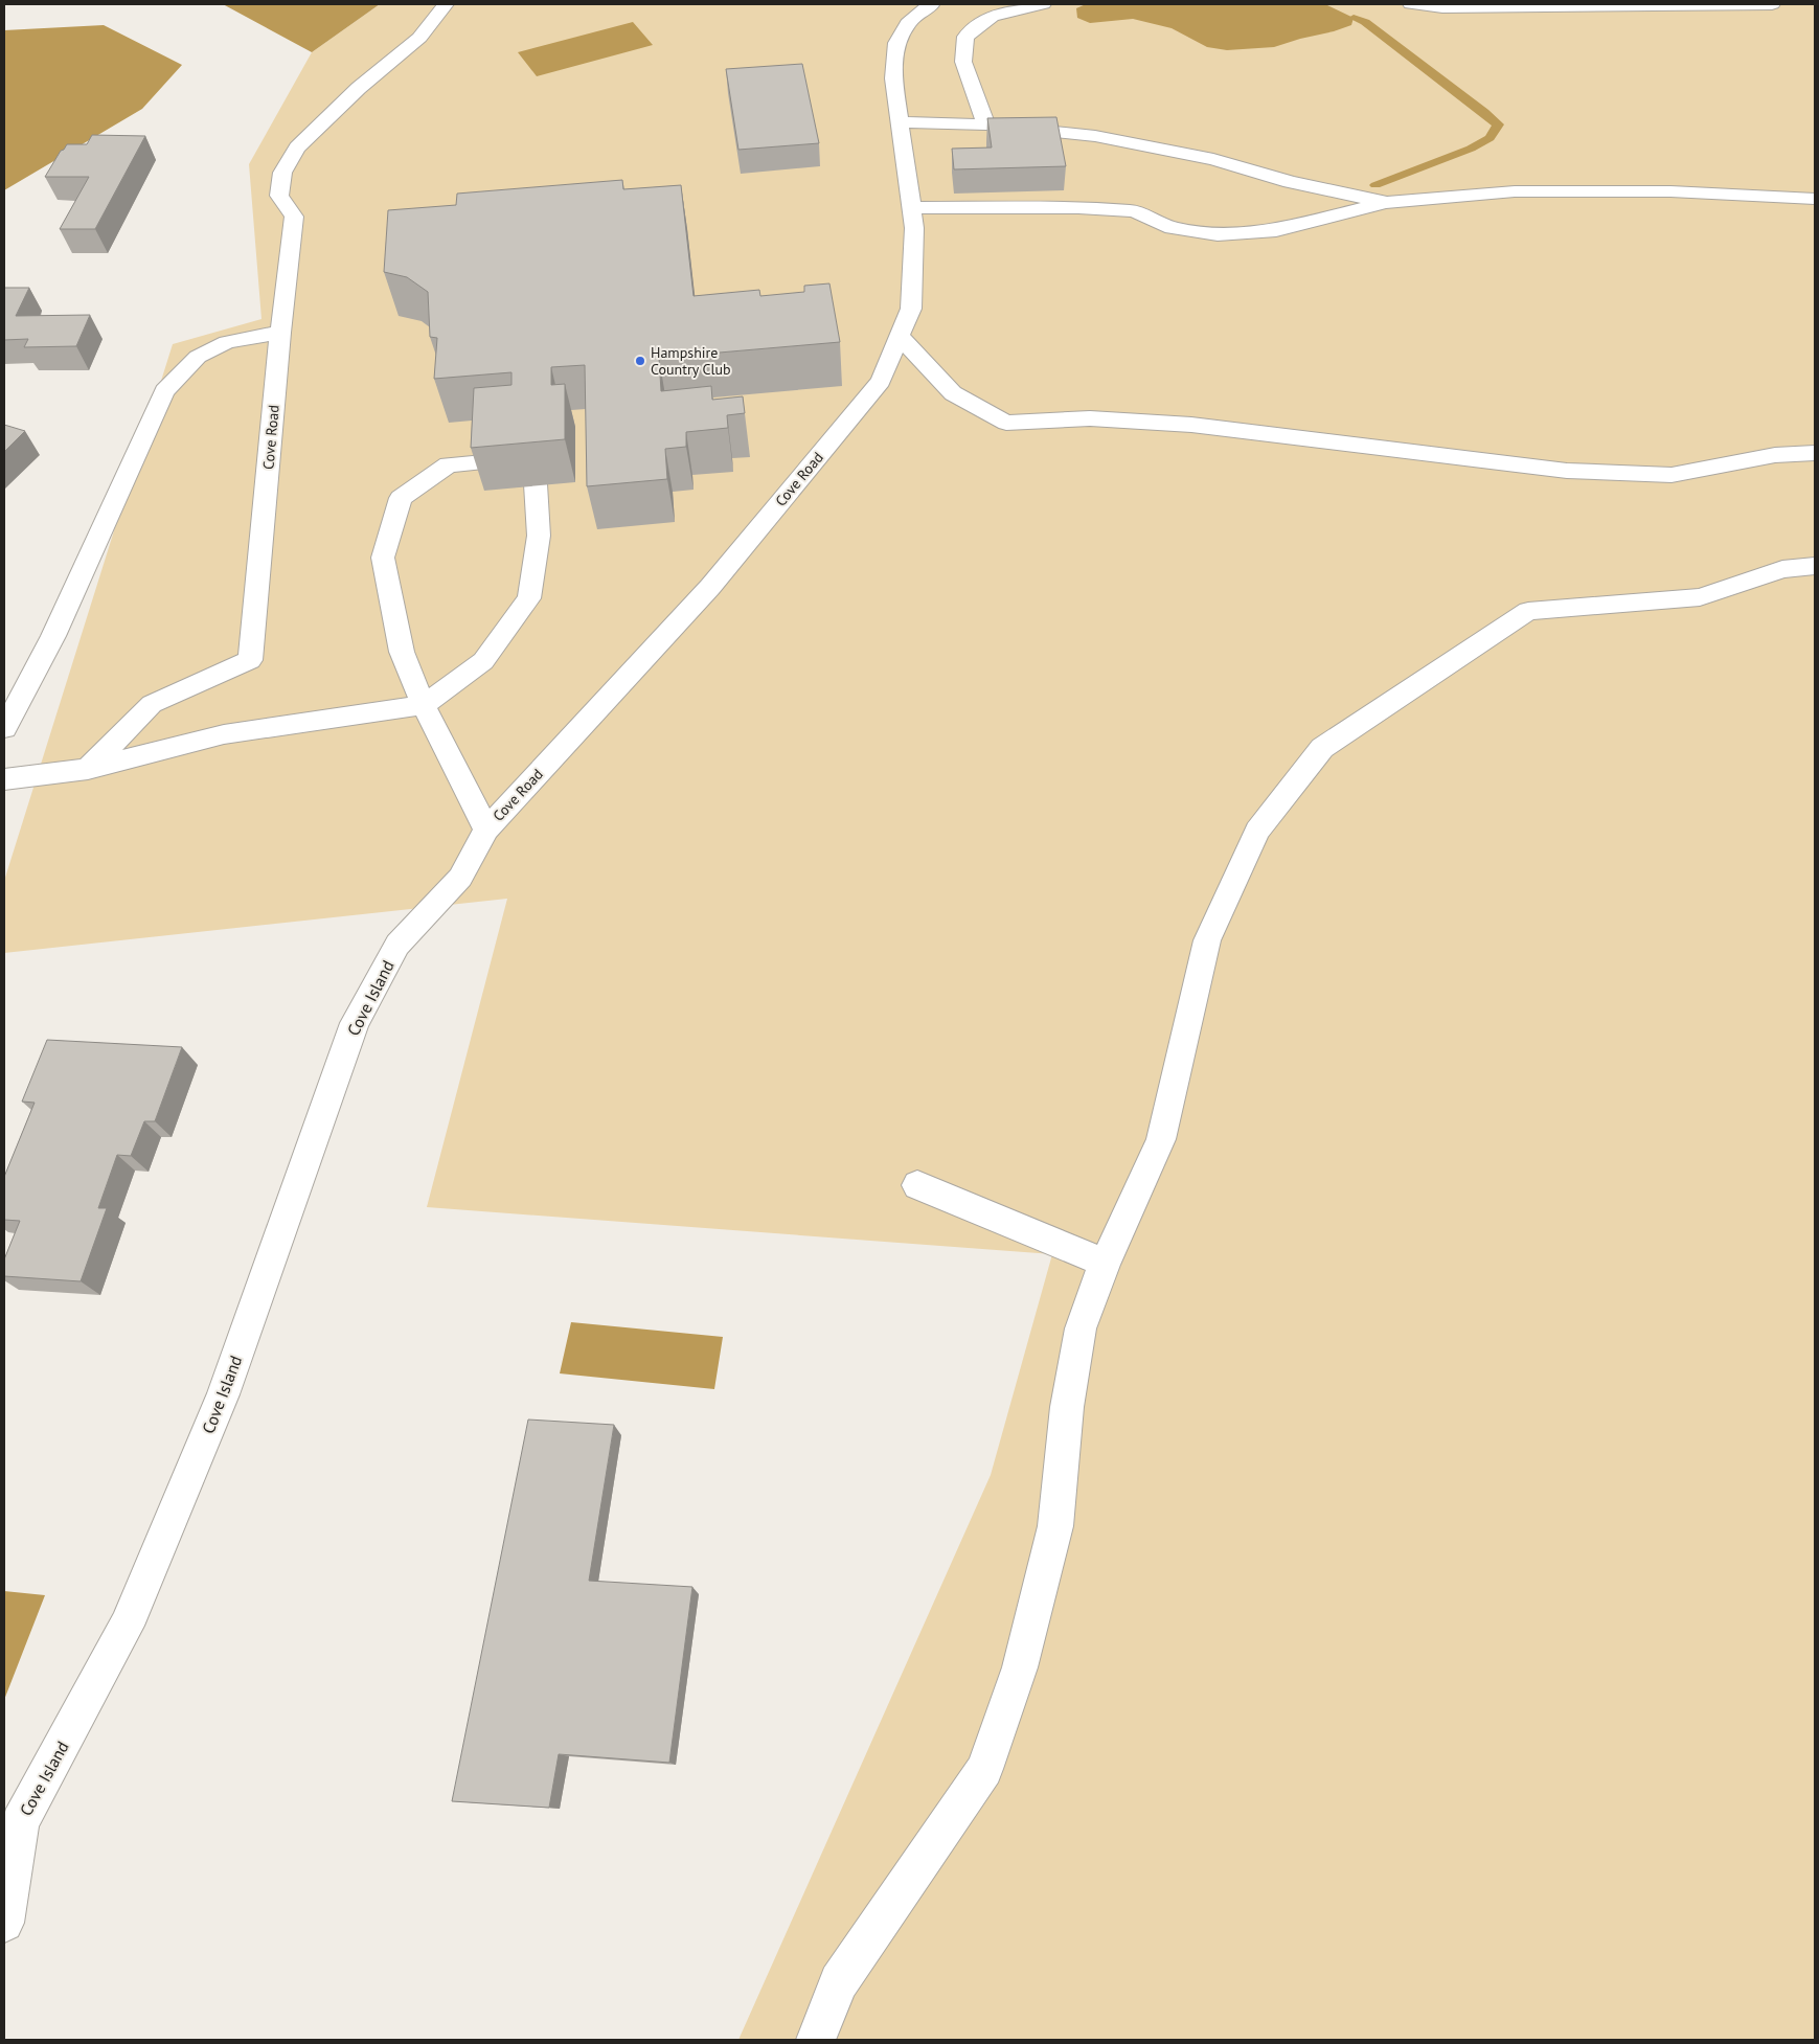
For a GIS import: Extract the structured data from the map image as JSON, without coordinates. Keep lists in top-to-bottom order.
{
  "streets": {
    "street": ["Cove Road", "Cove Island"]
  },
  "crossings": [
    ["Cove Road", "Cove Island"]
  ],
  "places": ["Hampshire Country Club"]
}
